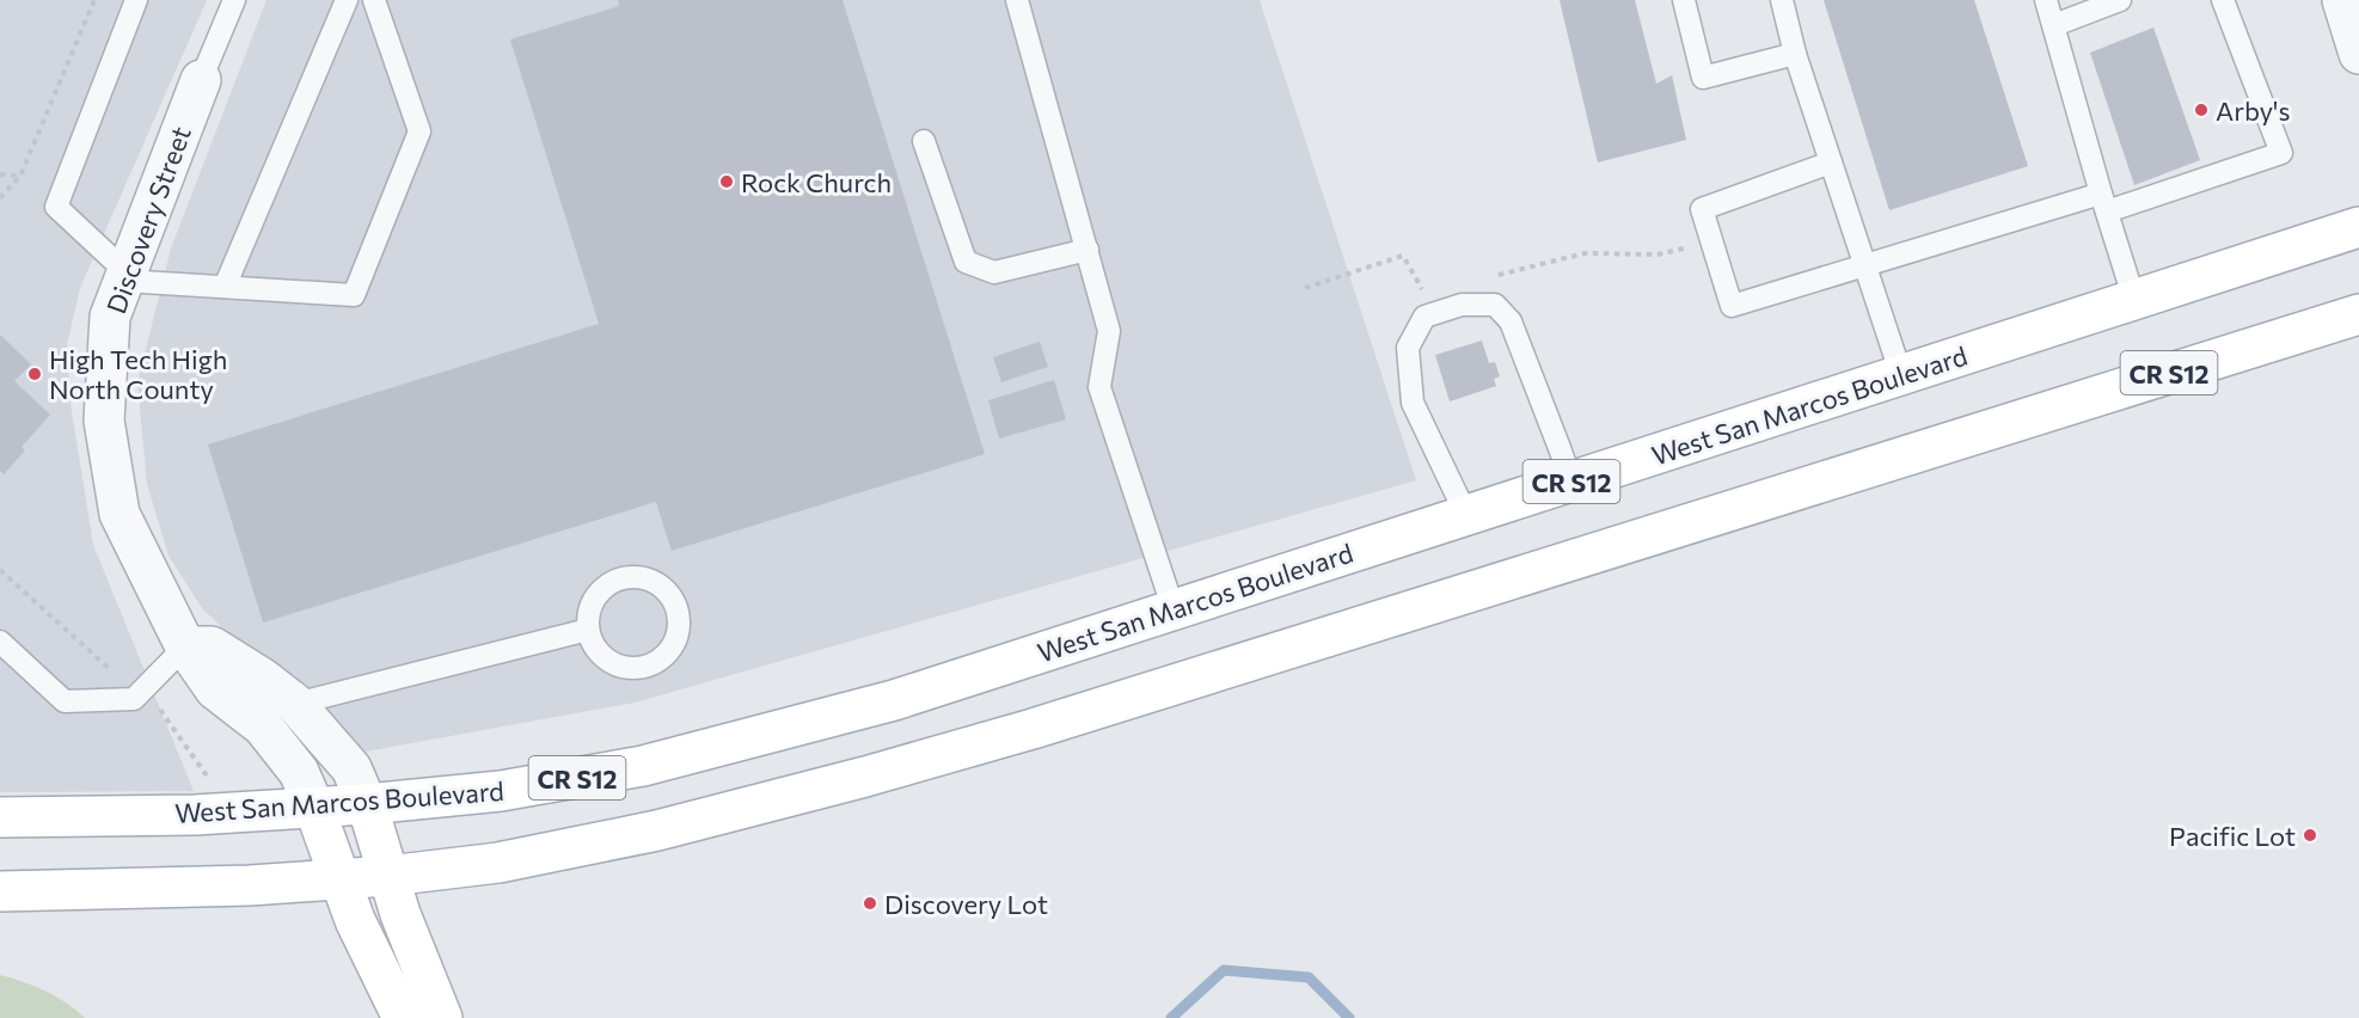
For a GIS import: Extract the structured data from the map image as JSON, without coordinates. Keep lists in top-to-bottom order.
{
  "streets": {
    "main road": ["Discovery Street", "CR S12", "West San Marcos Boulevard"]
  },
  "crossings": [
    ["Discovery Street", "CR S12"],
    ["Discovery Street", "West San Marcos Boulevard"]
  ],
  "places": [
    "Arby's",
    "Rock Church",
    "High Tech High North County",
    "Pacific Lot",
    "Discovery Lot"
  ]
}
